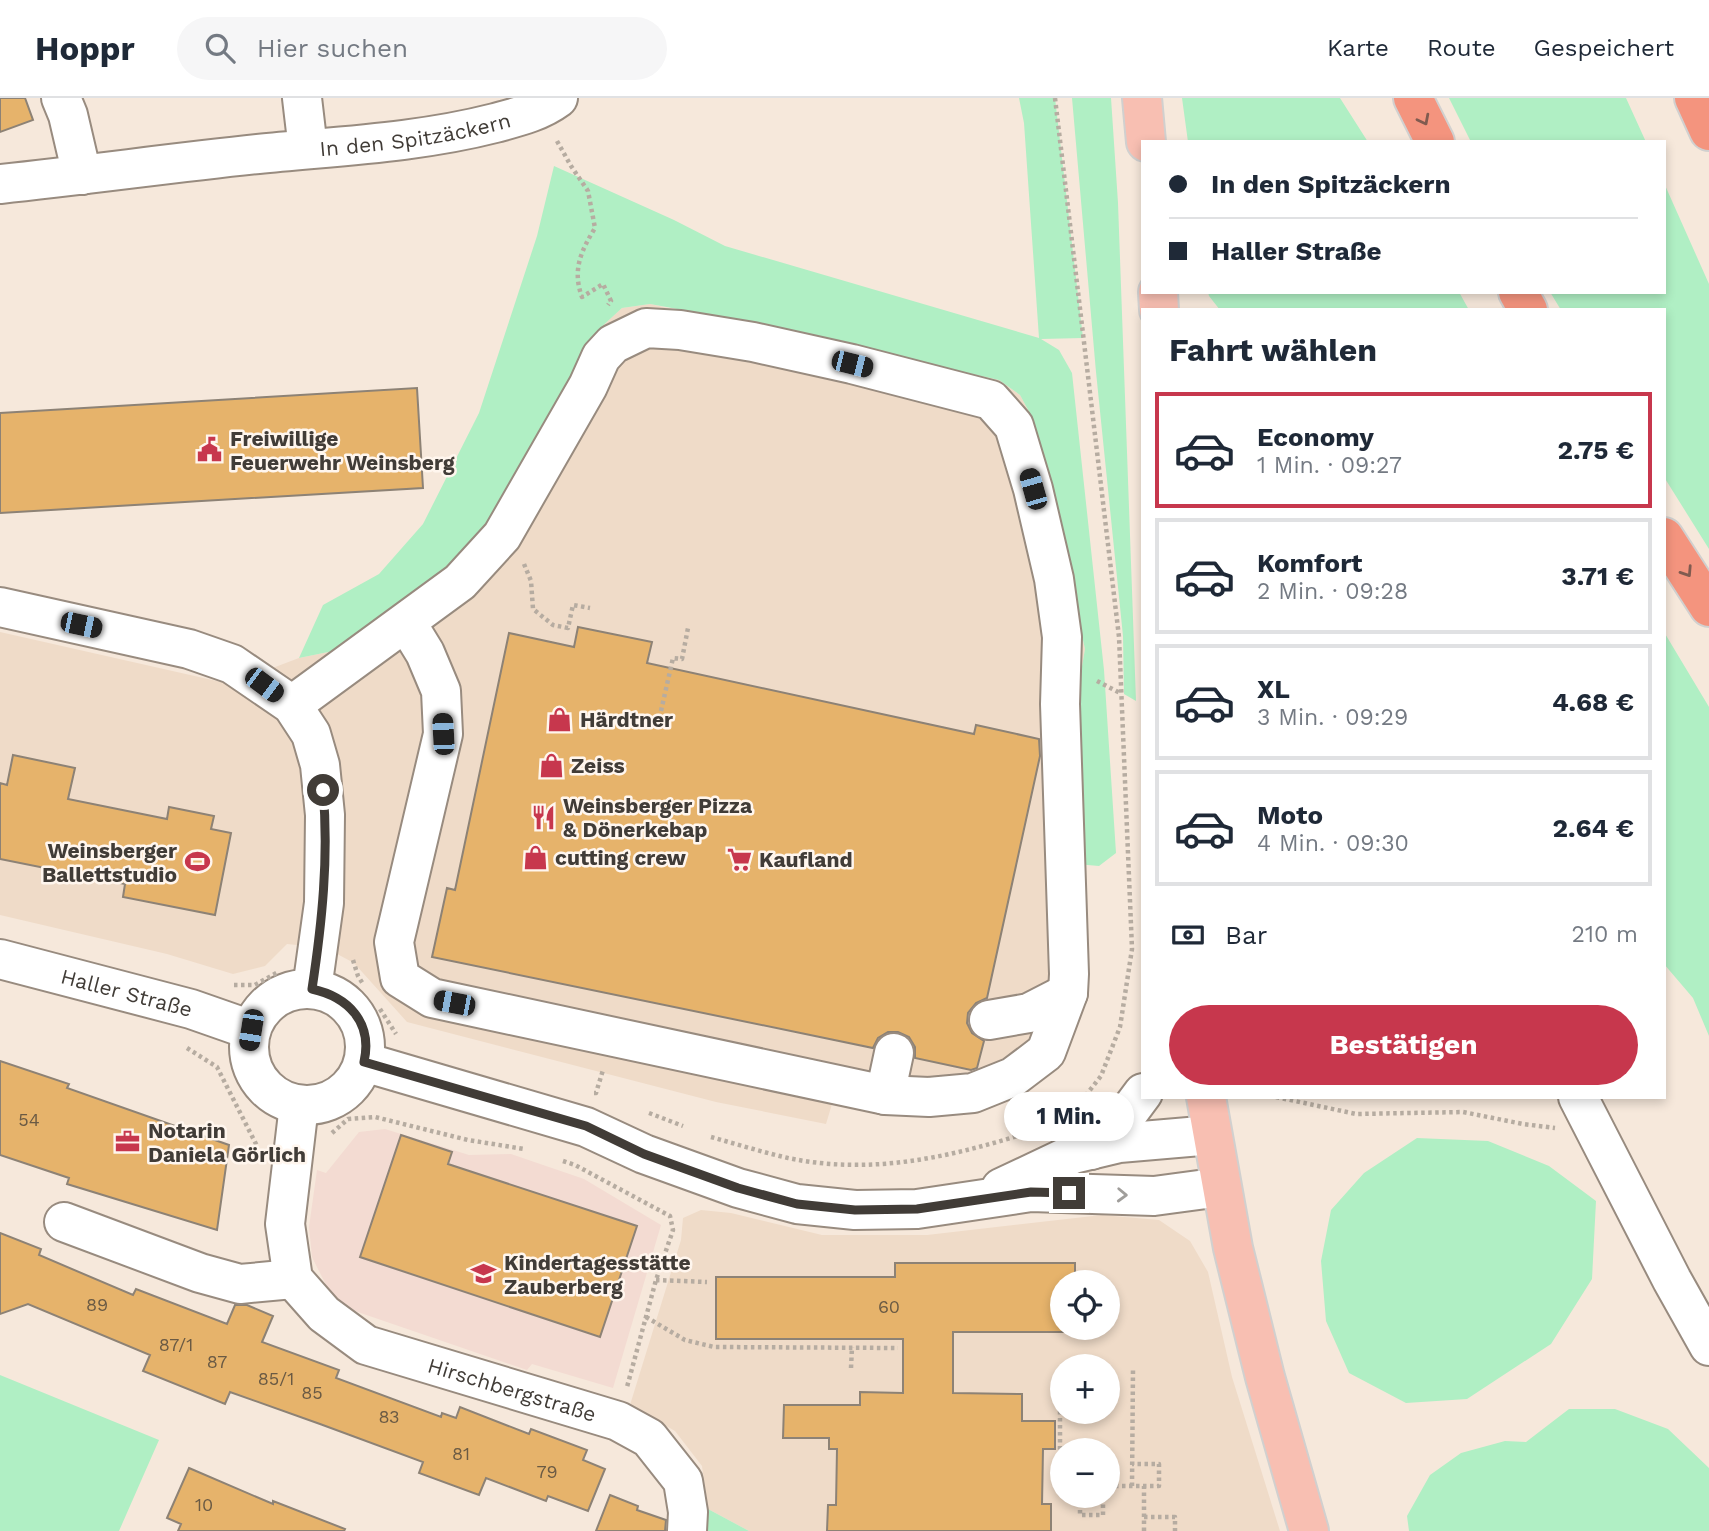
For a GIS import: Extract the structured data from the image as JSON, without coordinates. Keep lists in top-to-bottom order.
{
  "streets": {
    "street": ["In den Spitzäckern", "Haller Straße", "Hirschbergstraße"]
  },
  "places": {
    "public building": ["Freiwillige Feuerwehr Weinsberg"],
    "shop": ["Härdtner", "Zeiss", "cutting crew"],
    "restaurant": ["Weinsberger Pizza & Dönerkebap"],
    "supermarket": ["Kaufland"],
    "sports": ["Weinsberger Ballettstudio"],
    "office": ["Notarin Daniela Görlich"],
    "school or university": ["Kindertagesstätte Zauberberg"]
  },
  "house_numbers": [
    "54",
    "89",
    "60",
    "87/1",
    "87",
    "85/1",
    "85",
    "83",
    "81",
    "79",
    "10"
  ],
  "page": {
    "header": "Hoppr",
    "search": "Hier suchen",
    "nav": ["Karte", "Route", "Gespeichert"],
    "banner": ["In den Spitzäckern", "Haller Straße"],
    "heading": "Fahrt wählen",
    "list": [
      {
        "name": "Economy",
        "note": "1 Min. · 09:27",
        "value": "2.75 €"
      },
      {
        "name": "Komfort",
        "note": "2 Min. · 09:28",
        "value": "3.71 €"
      },
      {
        "name": "XL",
        "note": "3 Min. · 09:29",
        "value": "4.68 €"
      },
      {
        "name": "Moto",
        "note": "4 Min. · 09:30",
        "value": "2.64 €"
      }
    ],
    "pay": ["Bar", "210 m"],
    "buttons": "Bestätigen",
    "bubble": "1 Min.",
    "map_buttons": ["+", "−"]
  }
}
